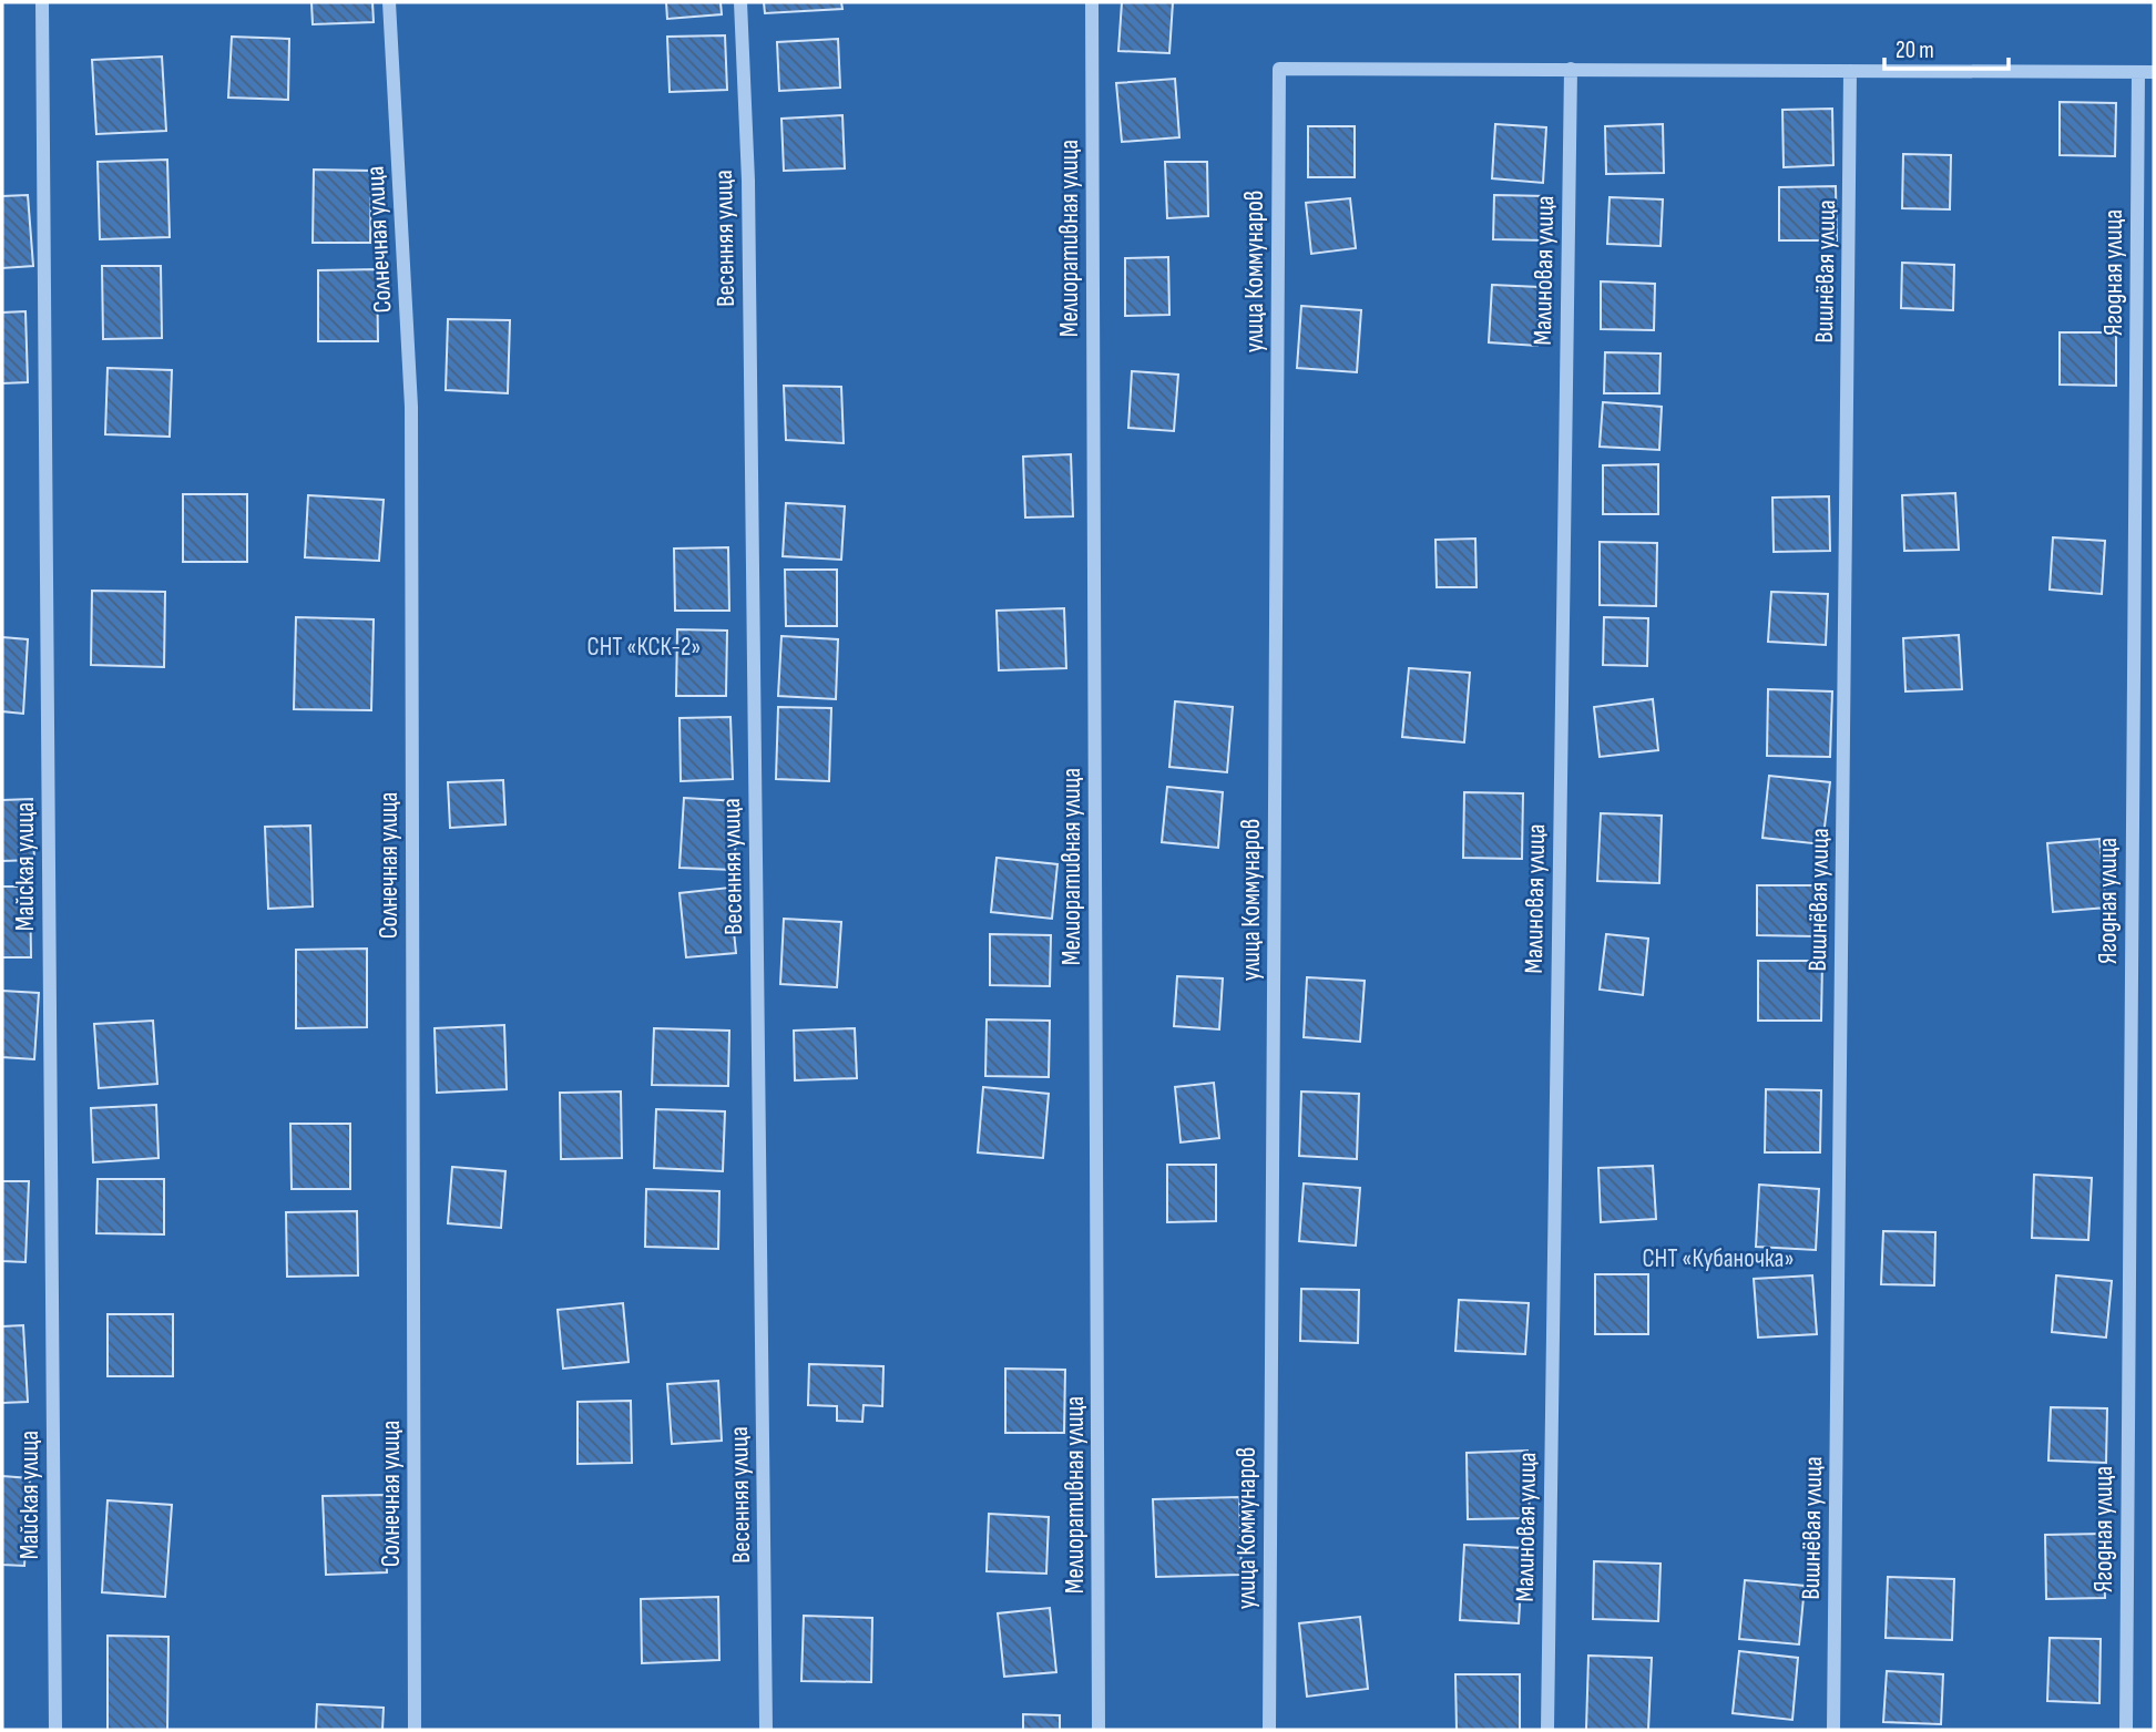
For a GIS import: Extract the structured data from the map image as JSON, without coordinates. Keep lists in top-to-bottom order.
{
  "streets": {
    "street": [
      "Весенняя улица",
      "Мелиоративная улица",
      "Солнечная улица",
      "Малиновая улица",
      "улица Коммунаров",
      "Вишнёвая улица",
      "Ягодная улица",
      "Майская улица"
    ]
  },
  "crossings": [
    ["Малиновая улица", "улица Коммунаров"]
  ],
  "parks": ["СНТ «КСК-2»", "СНТ «Кубаночка»"],
  "scale_bar": "20 m"
}
